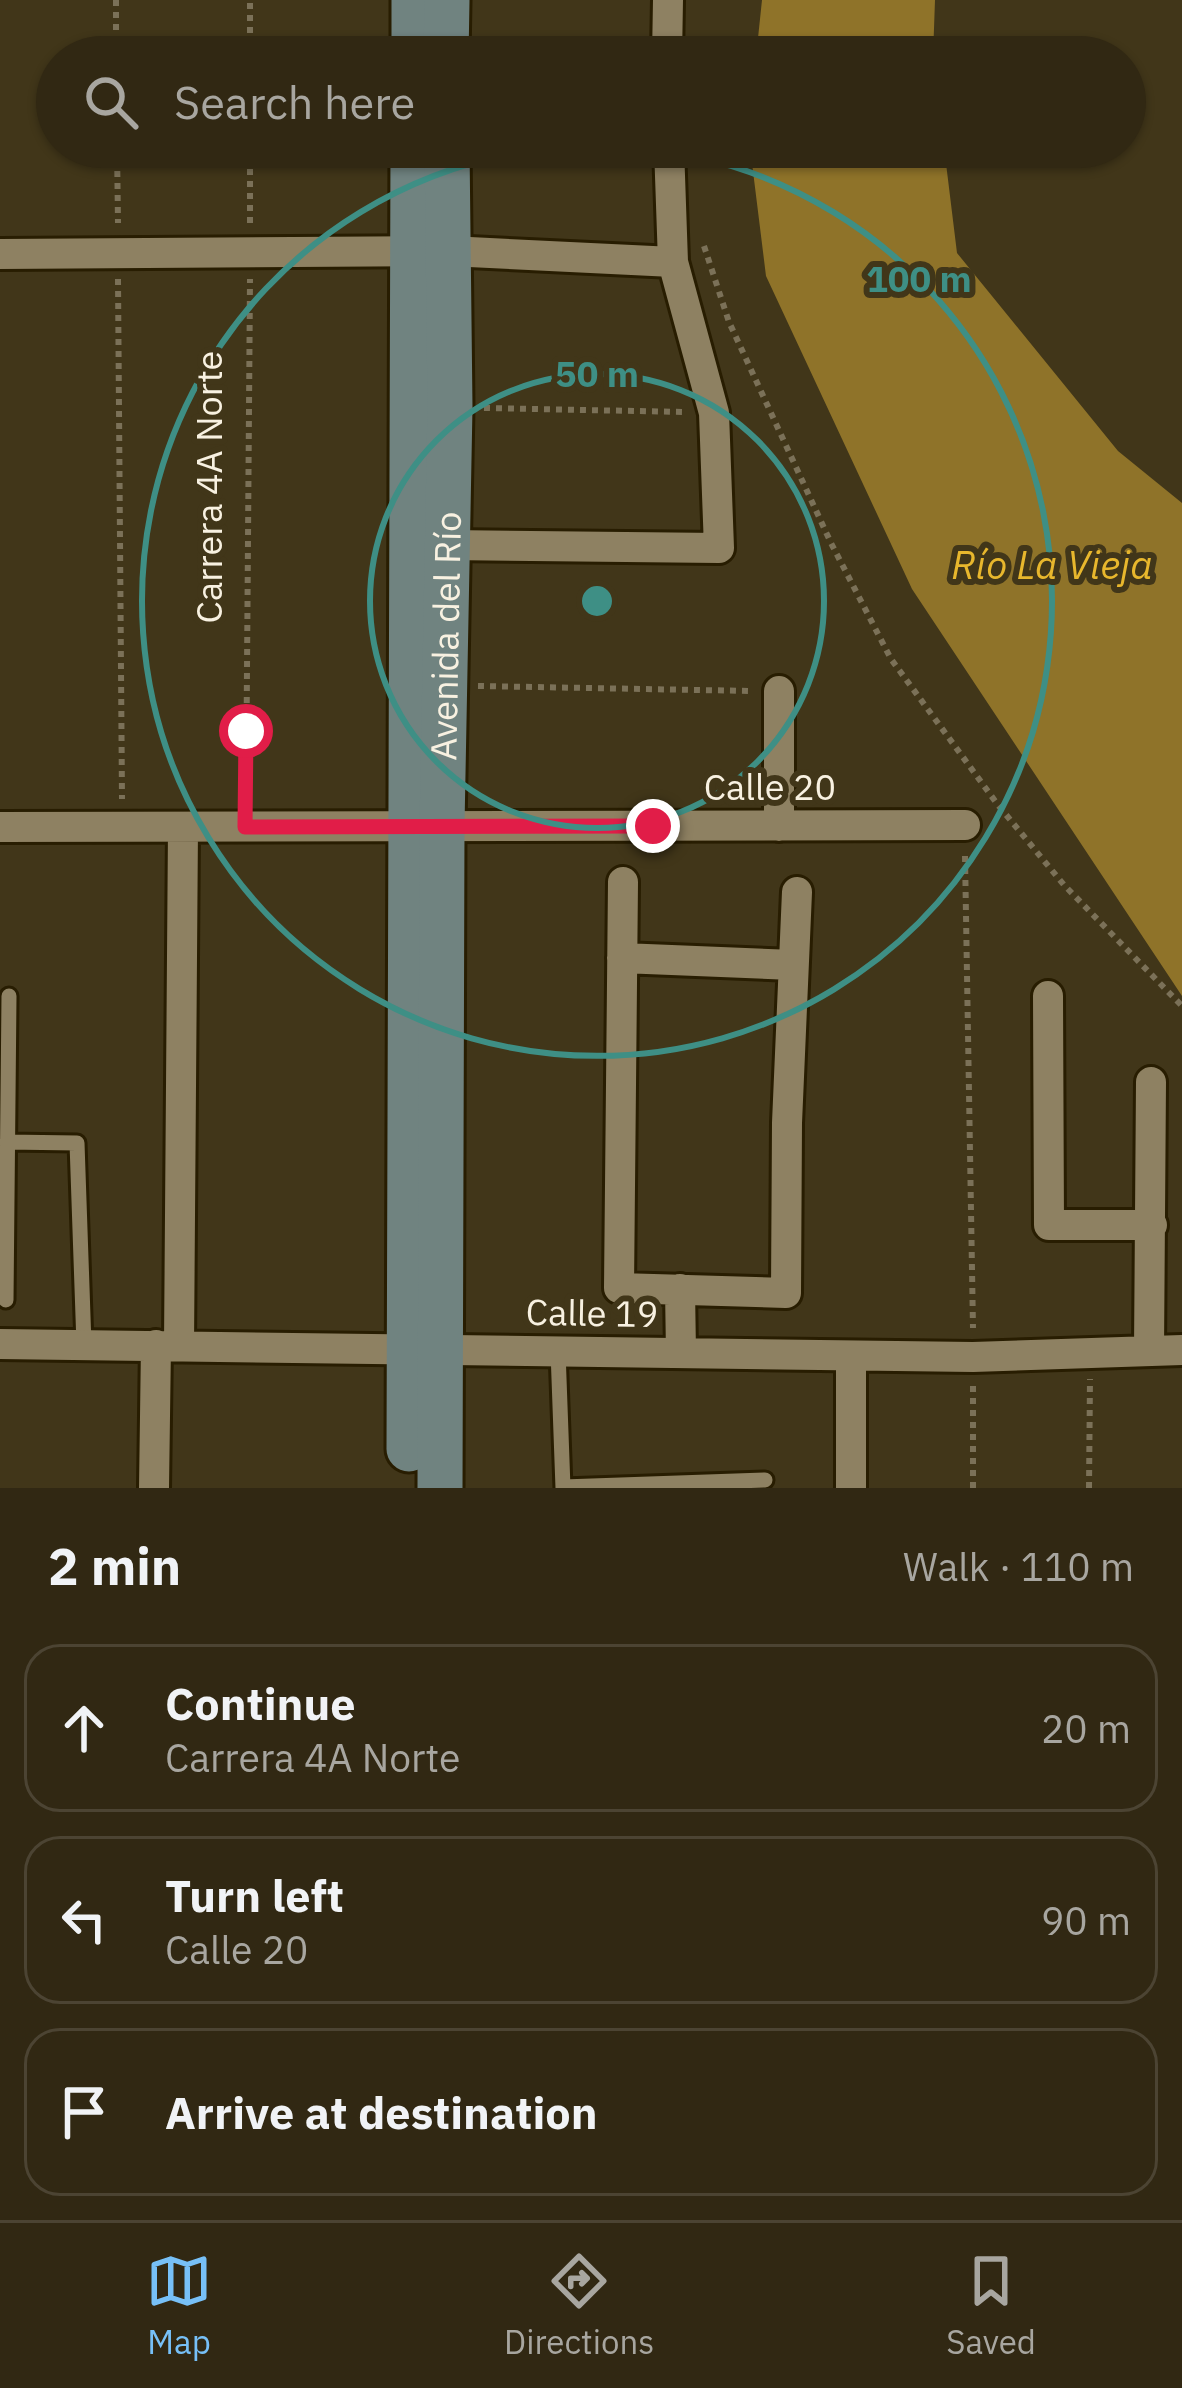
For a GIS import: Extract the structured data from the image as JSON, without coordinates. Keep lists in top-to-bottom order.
{
  "streets": {
    "street": ["Avenida del Río", "Calle 20", "Calle 19"],
    "path": ["Carrera 4A Norte"]
  },
  "crossings": [
    ["Carrera 4A Norte", "Calle 20"],
    ["Avenida del Río", "Calle 20"],
    ["Avenida del Río", "Calle 19"]
  ],
  "water": ["Río La Vieja"],
  "page": {
    "search": "Search here",
    "heading": ["2 min", "Walk · 110 m"],
    "list": [
      ["Continue", "Carrera 4A Norte", "20 m"],
      ["Turn left", "Calle 20", "90 m"],
      "Arrive at destination"
    ],
    "nav": ["Map", "Directions", "Saved"]
  },
  "rings": ["100 m", "50 m"]
}
